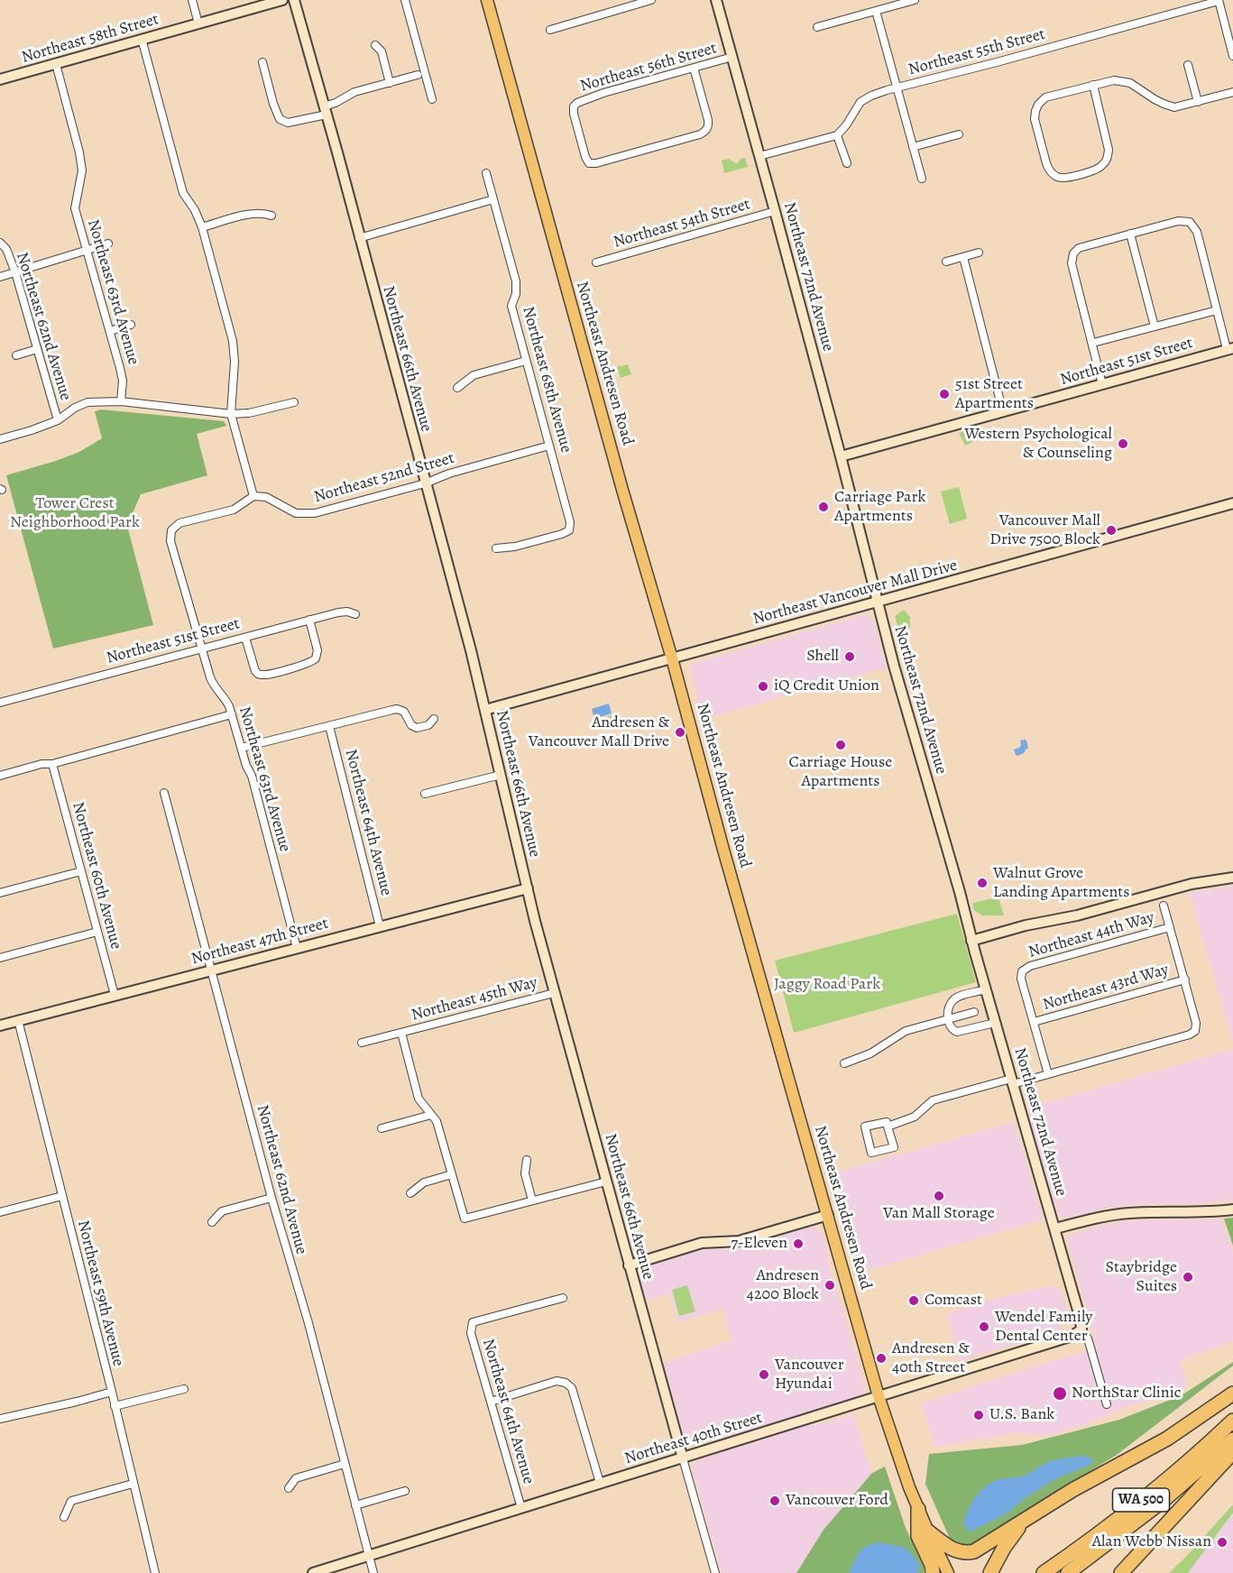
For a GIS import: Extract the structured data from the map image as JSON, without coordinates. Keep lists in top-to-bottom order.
{
  "streets": {
    "highway": ["WA 500"],
    "main road": ["Northeast Andresen Road"],
    "street": [
      "Northeast 58th Street",
      "Northeast 55th Street",
      "Northeast 56th Street",
      "Northeast 54th Street",
      "Northeast 72nd Avenue",
      "Northeast 63rd Avenue",
      "Northeast 62nd Avenue",
      "Northeast 66th Avenue",
      "Northeast 51st Street",
      "Northeast 68th Avenue",
      "Northeast 52nd Street",
      "Northeast Vancouver Mall Drive",
      "Northeast 64th Avenue",
      "Northeast 60th Avenue",
      "Northeast 44th Way",
      "Northeast 47th Street",
      "Northeast 43rd Way",
      "Northeast 45th Way",
      "Northeast 59th Avenue",
      "Northeast 40th Street"
    ]
  },
  "crossings": [
    ["Northeast 58th Street", "Northeast 63rd Avenue"],
    ["Northeast 56th Street", "Northeast 72nd Avenue"],
    ["Northeast 54th Street", "Northeast 72nd Avenue"],
    ["Northeast 72nd Avenue", "Northeast 51st Street"],
    ["Northeast 72nd Avenue", "Northeast Vancouver Mall Drive"],
    ["Northeast 72nd Avenue", "Northeast 40th Street"],
    ["Northeast 63rd Avenue", "Northeast 51st Street"],
    ["Northeast 63rd Avenue", "Northeast 52nd Street"],
    ["Northeast 63rd Avenue", "Northeast 47th Street"],
    ["Northeast 62nd Avenue", "Northeast 47th Street"],
    ["Northeast 62nd Avenue", "Northeast 40th Street"],
    ["Northeast 66th Avenue", "Northeast 52nd Street"],
    ["Northeast 66th Avenue", "Northeast Vancouver Mall Drive"],
    ["Northeast 66th Avenue", "Northeast 47th Street"],
    ["Northeast 66th Avenue", "Northeast 45th Way"],
    ["Northeast 66th Avenue", "Northeast 40th Street"],
    ["Northeast Andresen Road", "Northeast Vancouver Mall Drive"],
    ["Northeast Andresen Road", "Northeast 40th Street"],
    ["Northeast 68th Avenue", "Northeast 52nd Street"],
    ["Northeast 64th Avenue", "Northeast 47th Street"],
    ["Northeast 64th Avenue", "Northeast 40th Street"],
    ["Northeast 60th Avenue", "Northeast 47th Street"],
    ["Northeast 44th Way", "Northeast 43rd Way"],
    ["Northeast 47th Street", "Northeast 59th Avenue"]
  ],
  "parks": ["Tower Crest Neighborhood Park", "Jaggy Road Park"],
  "places": [
    "51st Street Apartments",
    "Western Psychological & Counseling",
    "Carriage Park Apartments",
    "Vancouver Mall Drive 7500 Block",
    "Shell",
    "iQ Credit Union",
    "Andresen & Vancouver Mall Drive",
    "Carriage House Apartments",
    "Walnut Grove Landing Apartments",
    "Van Mall Storage",
    "7-Eleven",
    "Staybridge Suites",
    "Andresen 4200 Block",
    "Comcast",
    "Wendel Family Dental Center",
    "Andresen & 40th Street",
    "Vancouver Hyundai",
    "NorthStar Clinic",
    "U.S. Bank",
    "Vancouver Ford",
    "Alan Webb Nissan"
  ]
}
